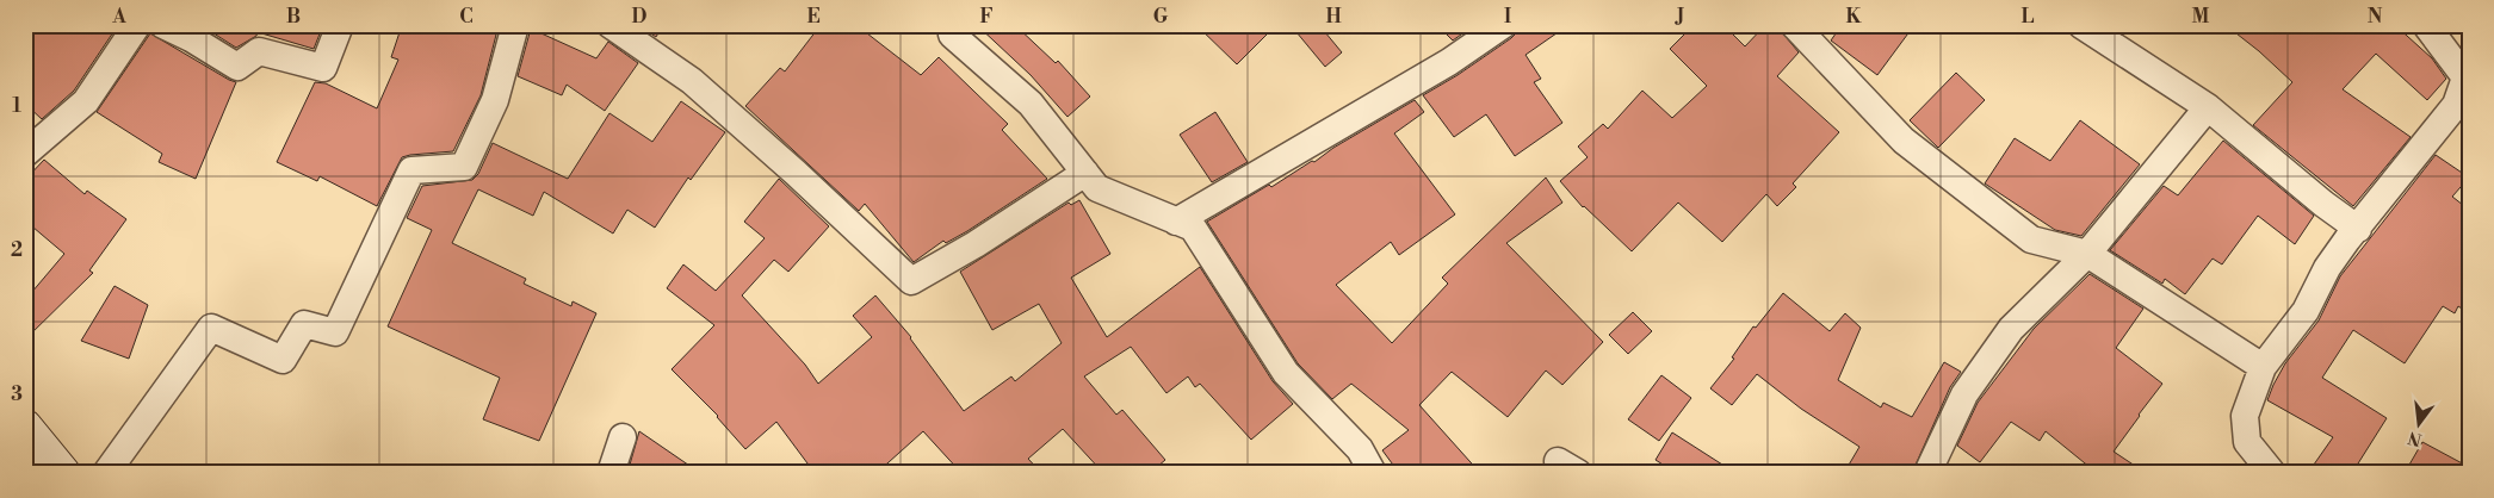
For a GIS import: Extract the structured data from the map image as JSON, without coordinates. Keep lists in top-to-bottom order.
{
  "north": "bottom",
  "grid": {
    "columns": [
      "A",
      "B",
      "C",
      "D",
      "E",
      "F",
      "G",
      "H",
      "I",
      "J",
      "K",
      "L",
      "M",
      "N"
    ],
    "rows": ["1", "2", "3"]
  }
}
